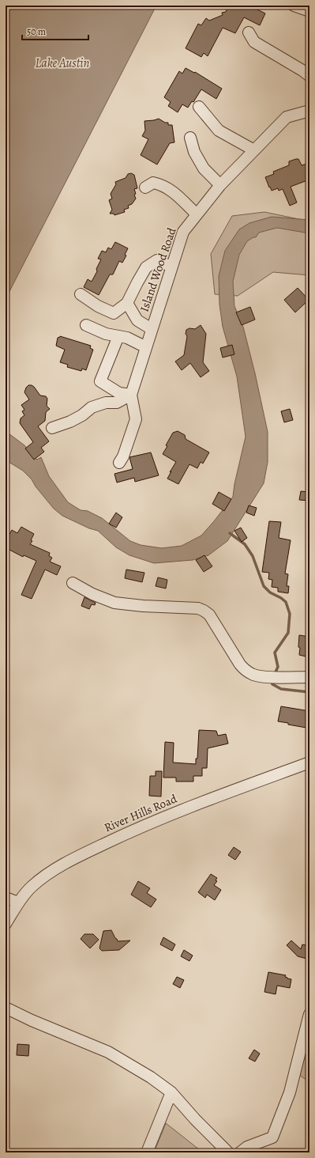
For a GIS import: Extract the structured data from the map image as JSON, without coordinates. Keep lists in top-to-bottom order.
{
  "streets": {
    "street": ["Island Wood Road", "River Hills Road"]
  },
  "water": ["Lake Austin"],
  "scale_bar": "50 m"
}
